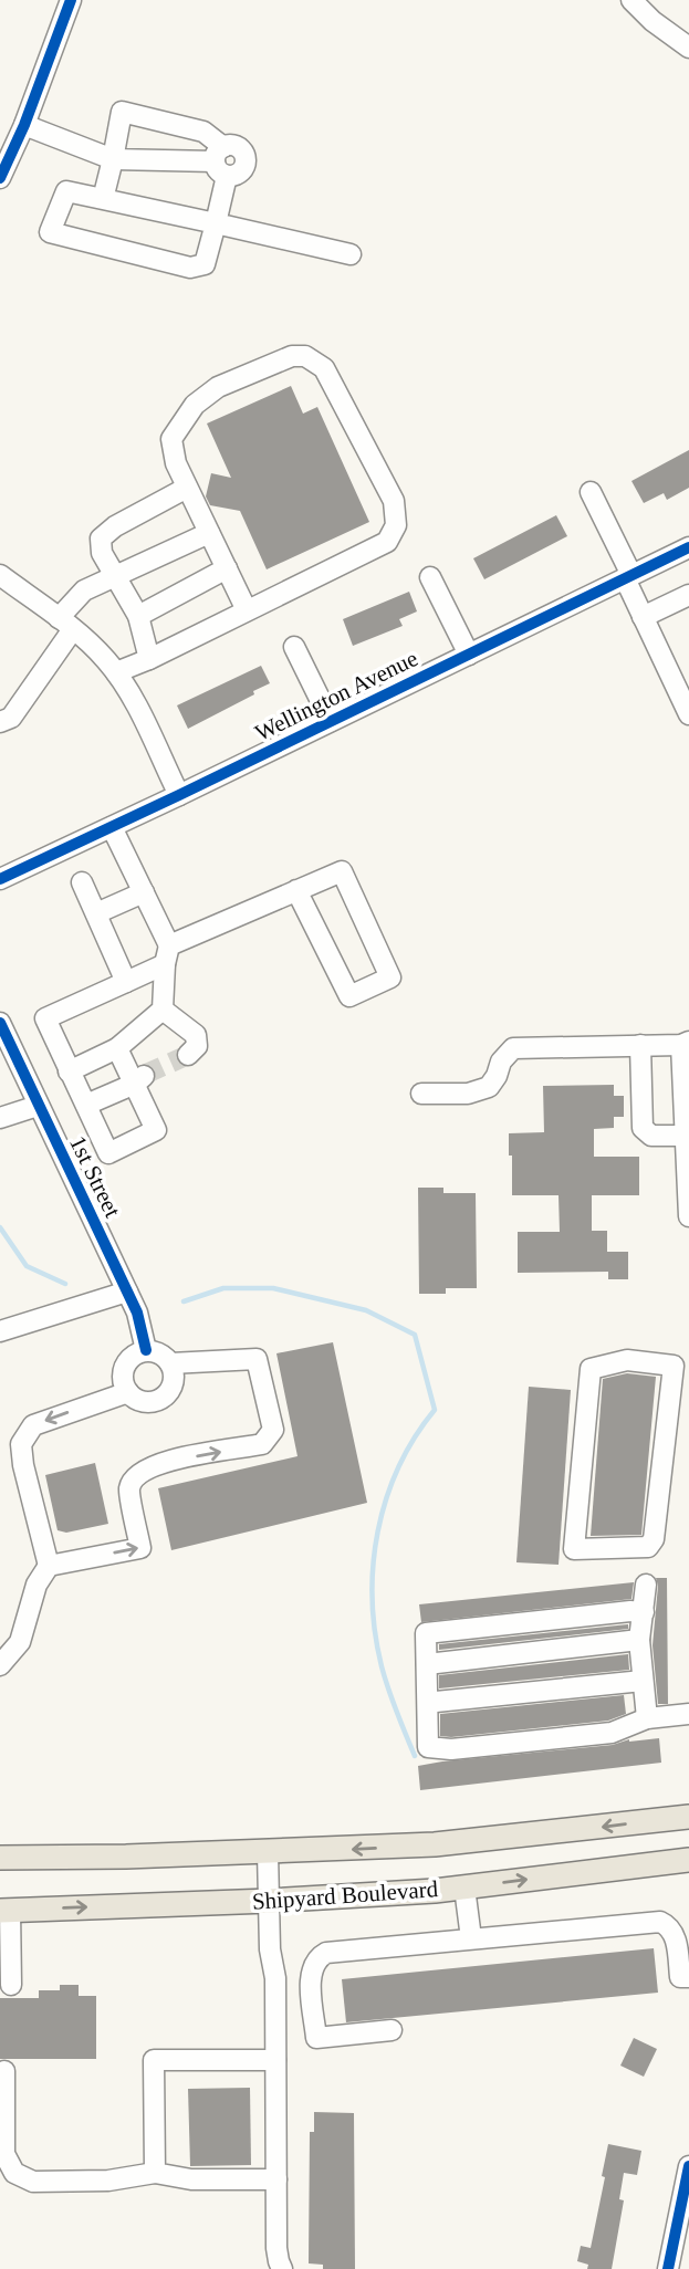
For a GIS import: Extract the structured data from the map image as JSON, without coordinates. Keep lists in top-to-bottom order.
{
  "streets": {
    "main road": ["Shipyard Boulevard"],
    "street": ["Wellington Avenue", "1st Street"]
  }
}
